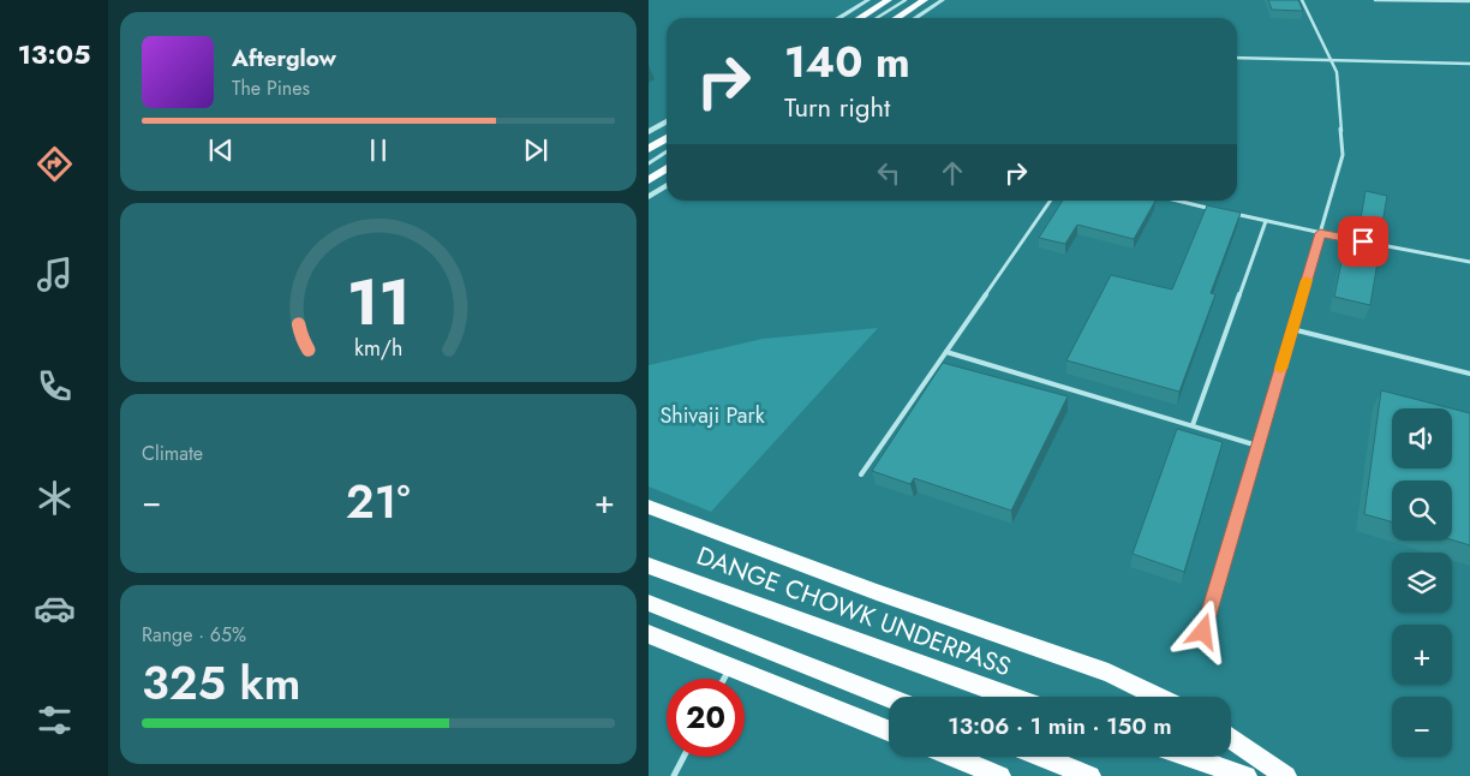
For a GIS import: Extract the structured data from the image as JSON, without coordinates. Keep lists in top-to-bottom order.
{
  "streets": {
    "main road": ["DANGE CHOWK UNDERPASS"]
  },
  "parks": ["Shivaji Park"],
  "page": {
    "tabs": "13:05",
    "turn": ["140 m", "Turn right"],
    "song": ["Afterglow", "The Pines"],
    "tile": [
      "Climate",
      ["Range · 65%", "325 km"]
    ],
    "map_buttons": ["+", "−"],
    "heat": ["−", "21°", "+"],
    "limit": "20",
    "trip": "13:06 · 1 min · 150 m",
    "gauge": ["11", "km/h"]
  }
}
